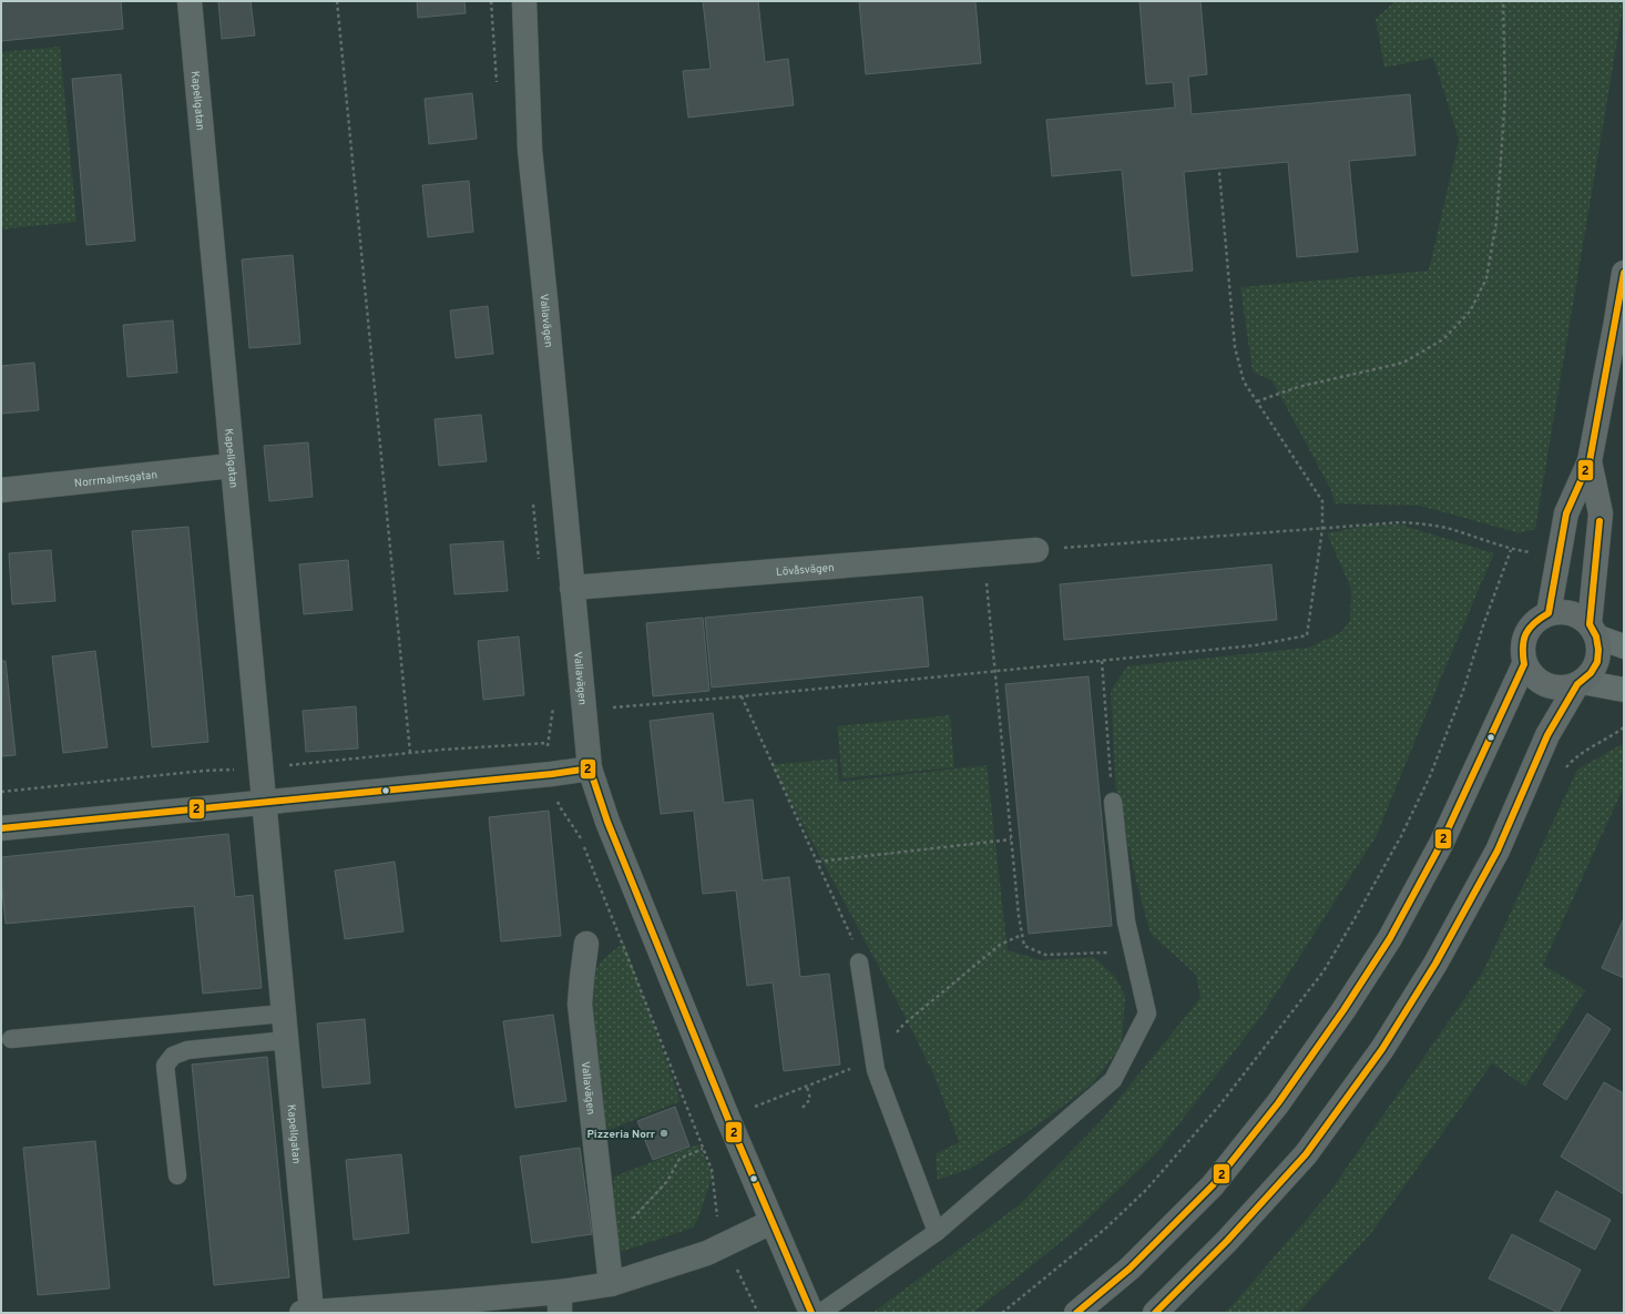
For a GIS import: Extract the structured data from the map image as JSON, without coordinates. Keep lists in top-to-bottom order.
{
  "streets": {
    "street": [
      "Kapellgatan",
      "Vallavägen",
      "Norrmalmsgatan",
      "Lövåsvägen"
    ]
  },
  "crossings": [
    ["Kapellgatan", "Norrmalmsgatan"],
    ["Vallavägen", "Lövåsvägen"]
  ],
  "places": ["Pizzeria Norr"],
  "lines": ["transit line 2"]
}
